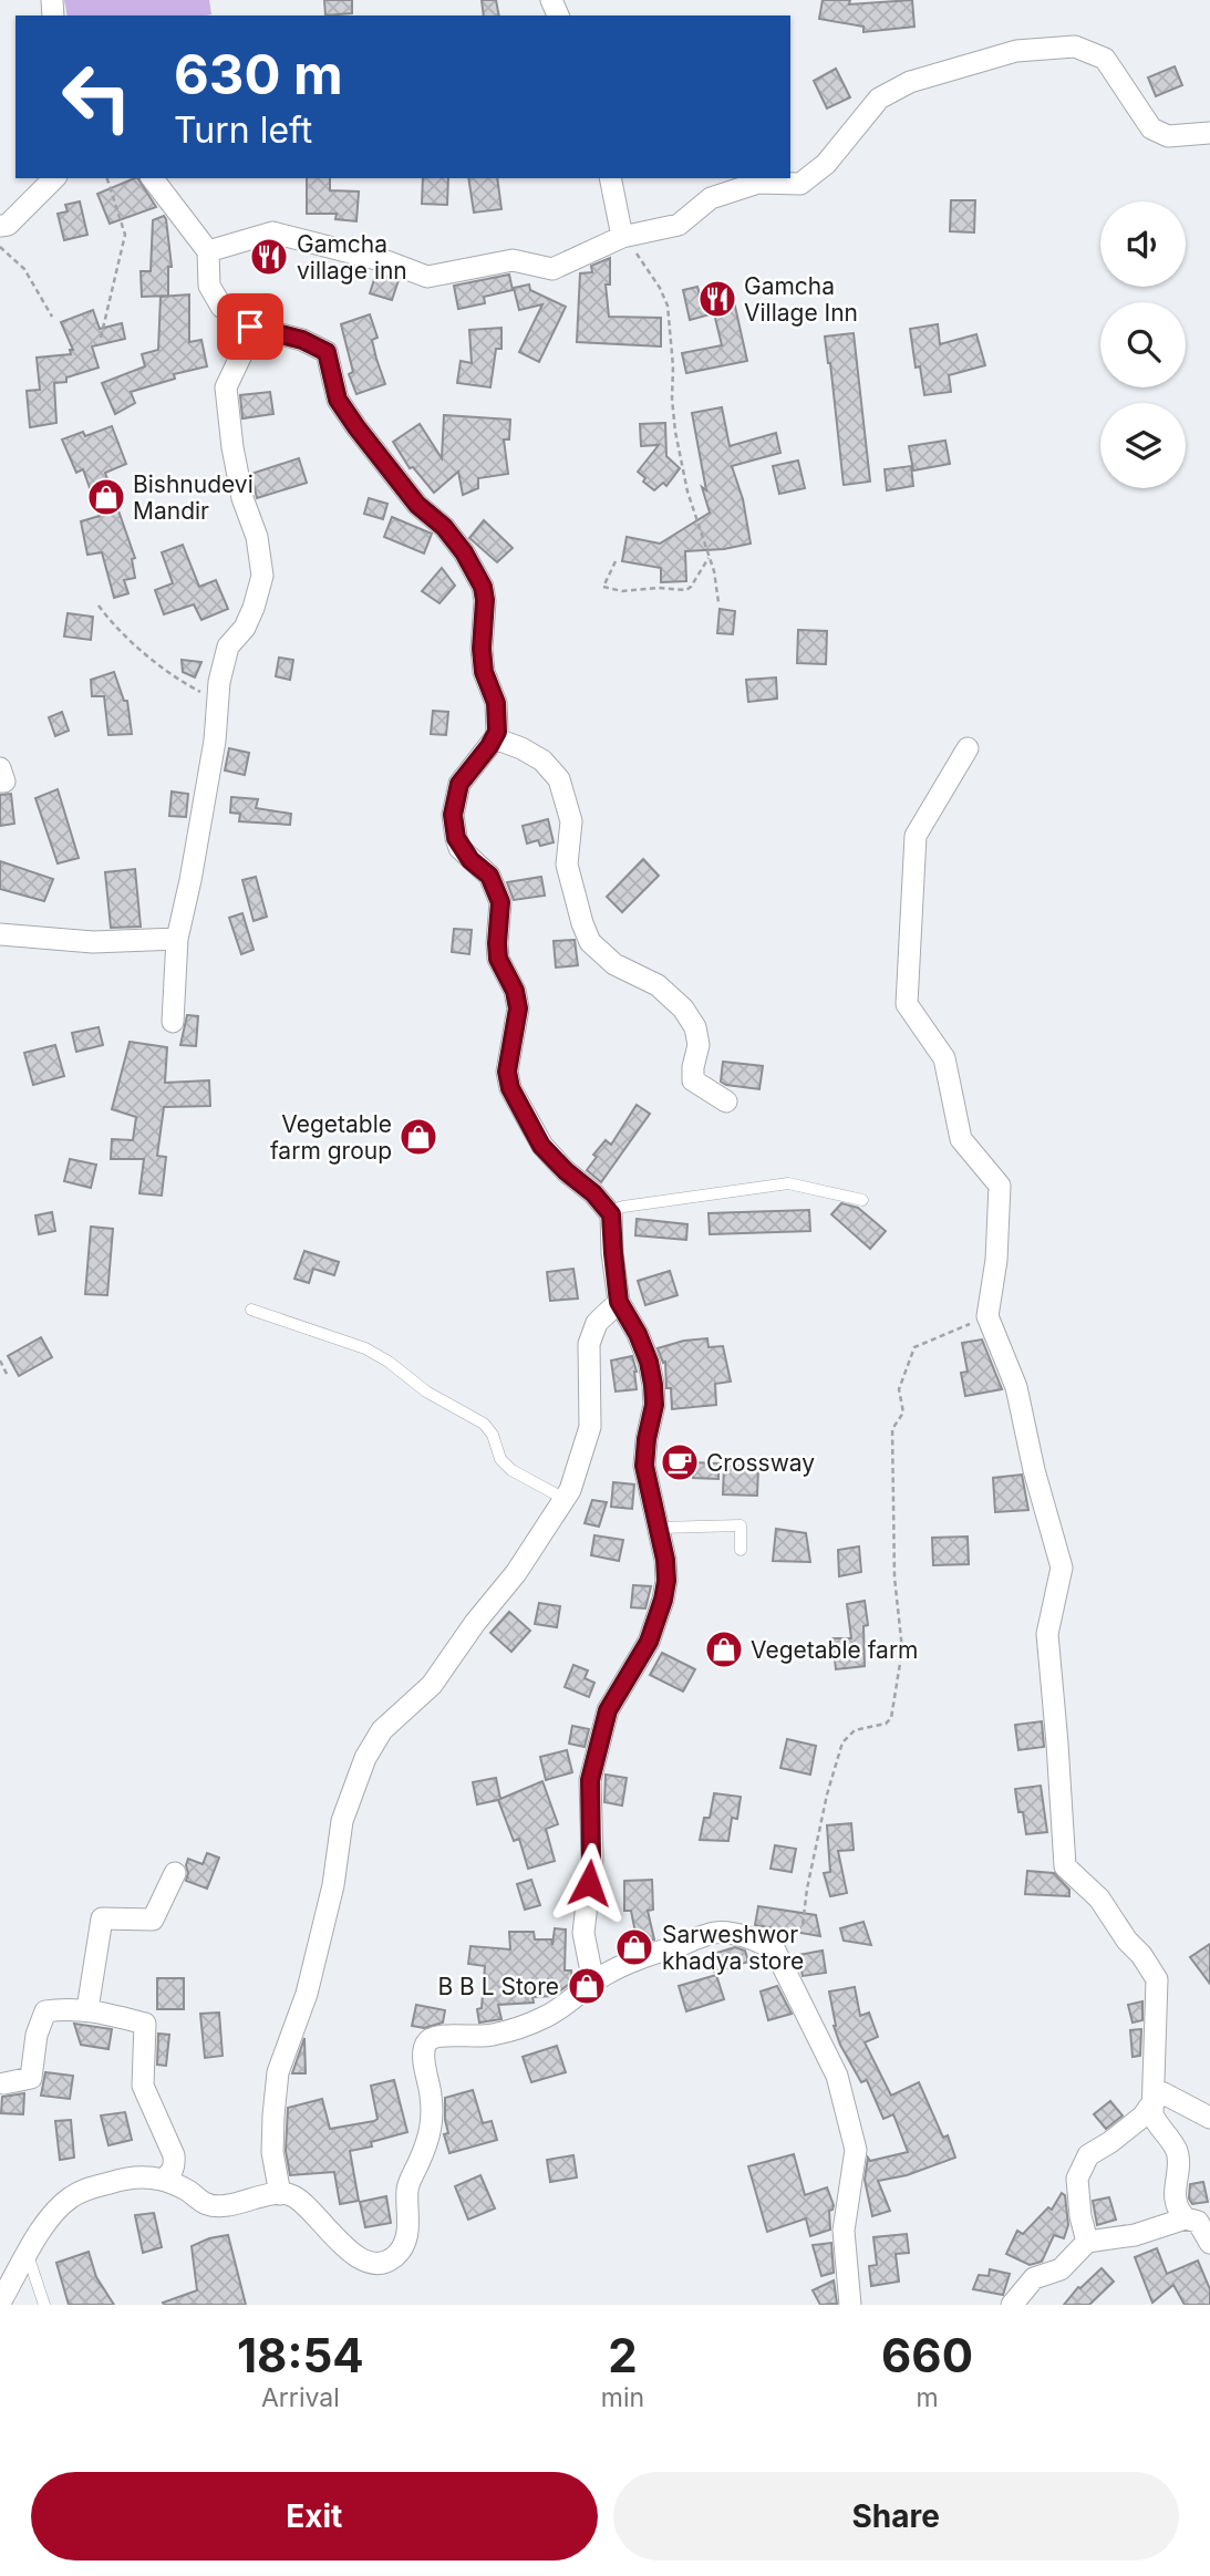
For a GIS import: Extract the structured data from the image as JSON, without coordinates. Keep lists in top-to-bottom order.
{
  "places": {
    "restaurant": ["Gamcha village inn", "Gamcha Village Inn"],
    "shop": [
      "Bishnudevi Mandir",
      "Vegetable farm group",
      "Vegetable farm",
      "Sarweshwor khadya store",
      "B B L Store"
    ],
    "cafe": ["Crossway"]
  },
  "page": {
    "turn": ["630 m", "Turn left"],
    "eta": [
      "18:54",
      "Arrival",
      "2",
      "min",
      "660",
      "m"
    ],
    "buttons": ["Exit", "Share"]
  }
}
